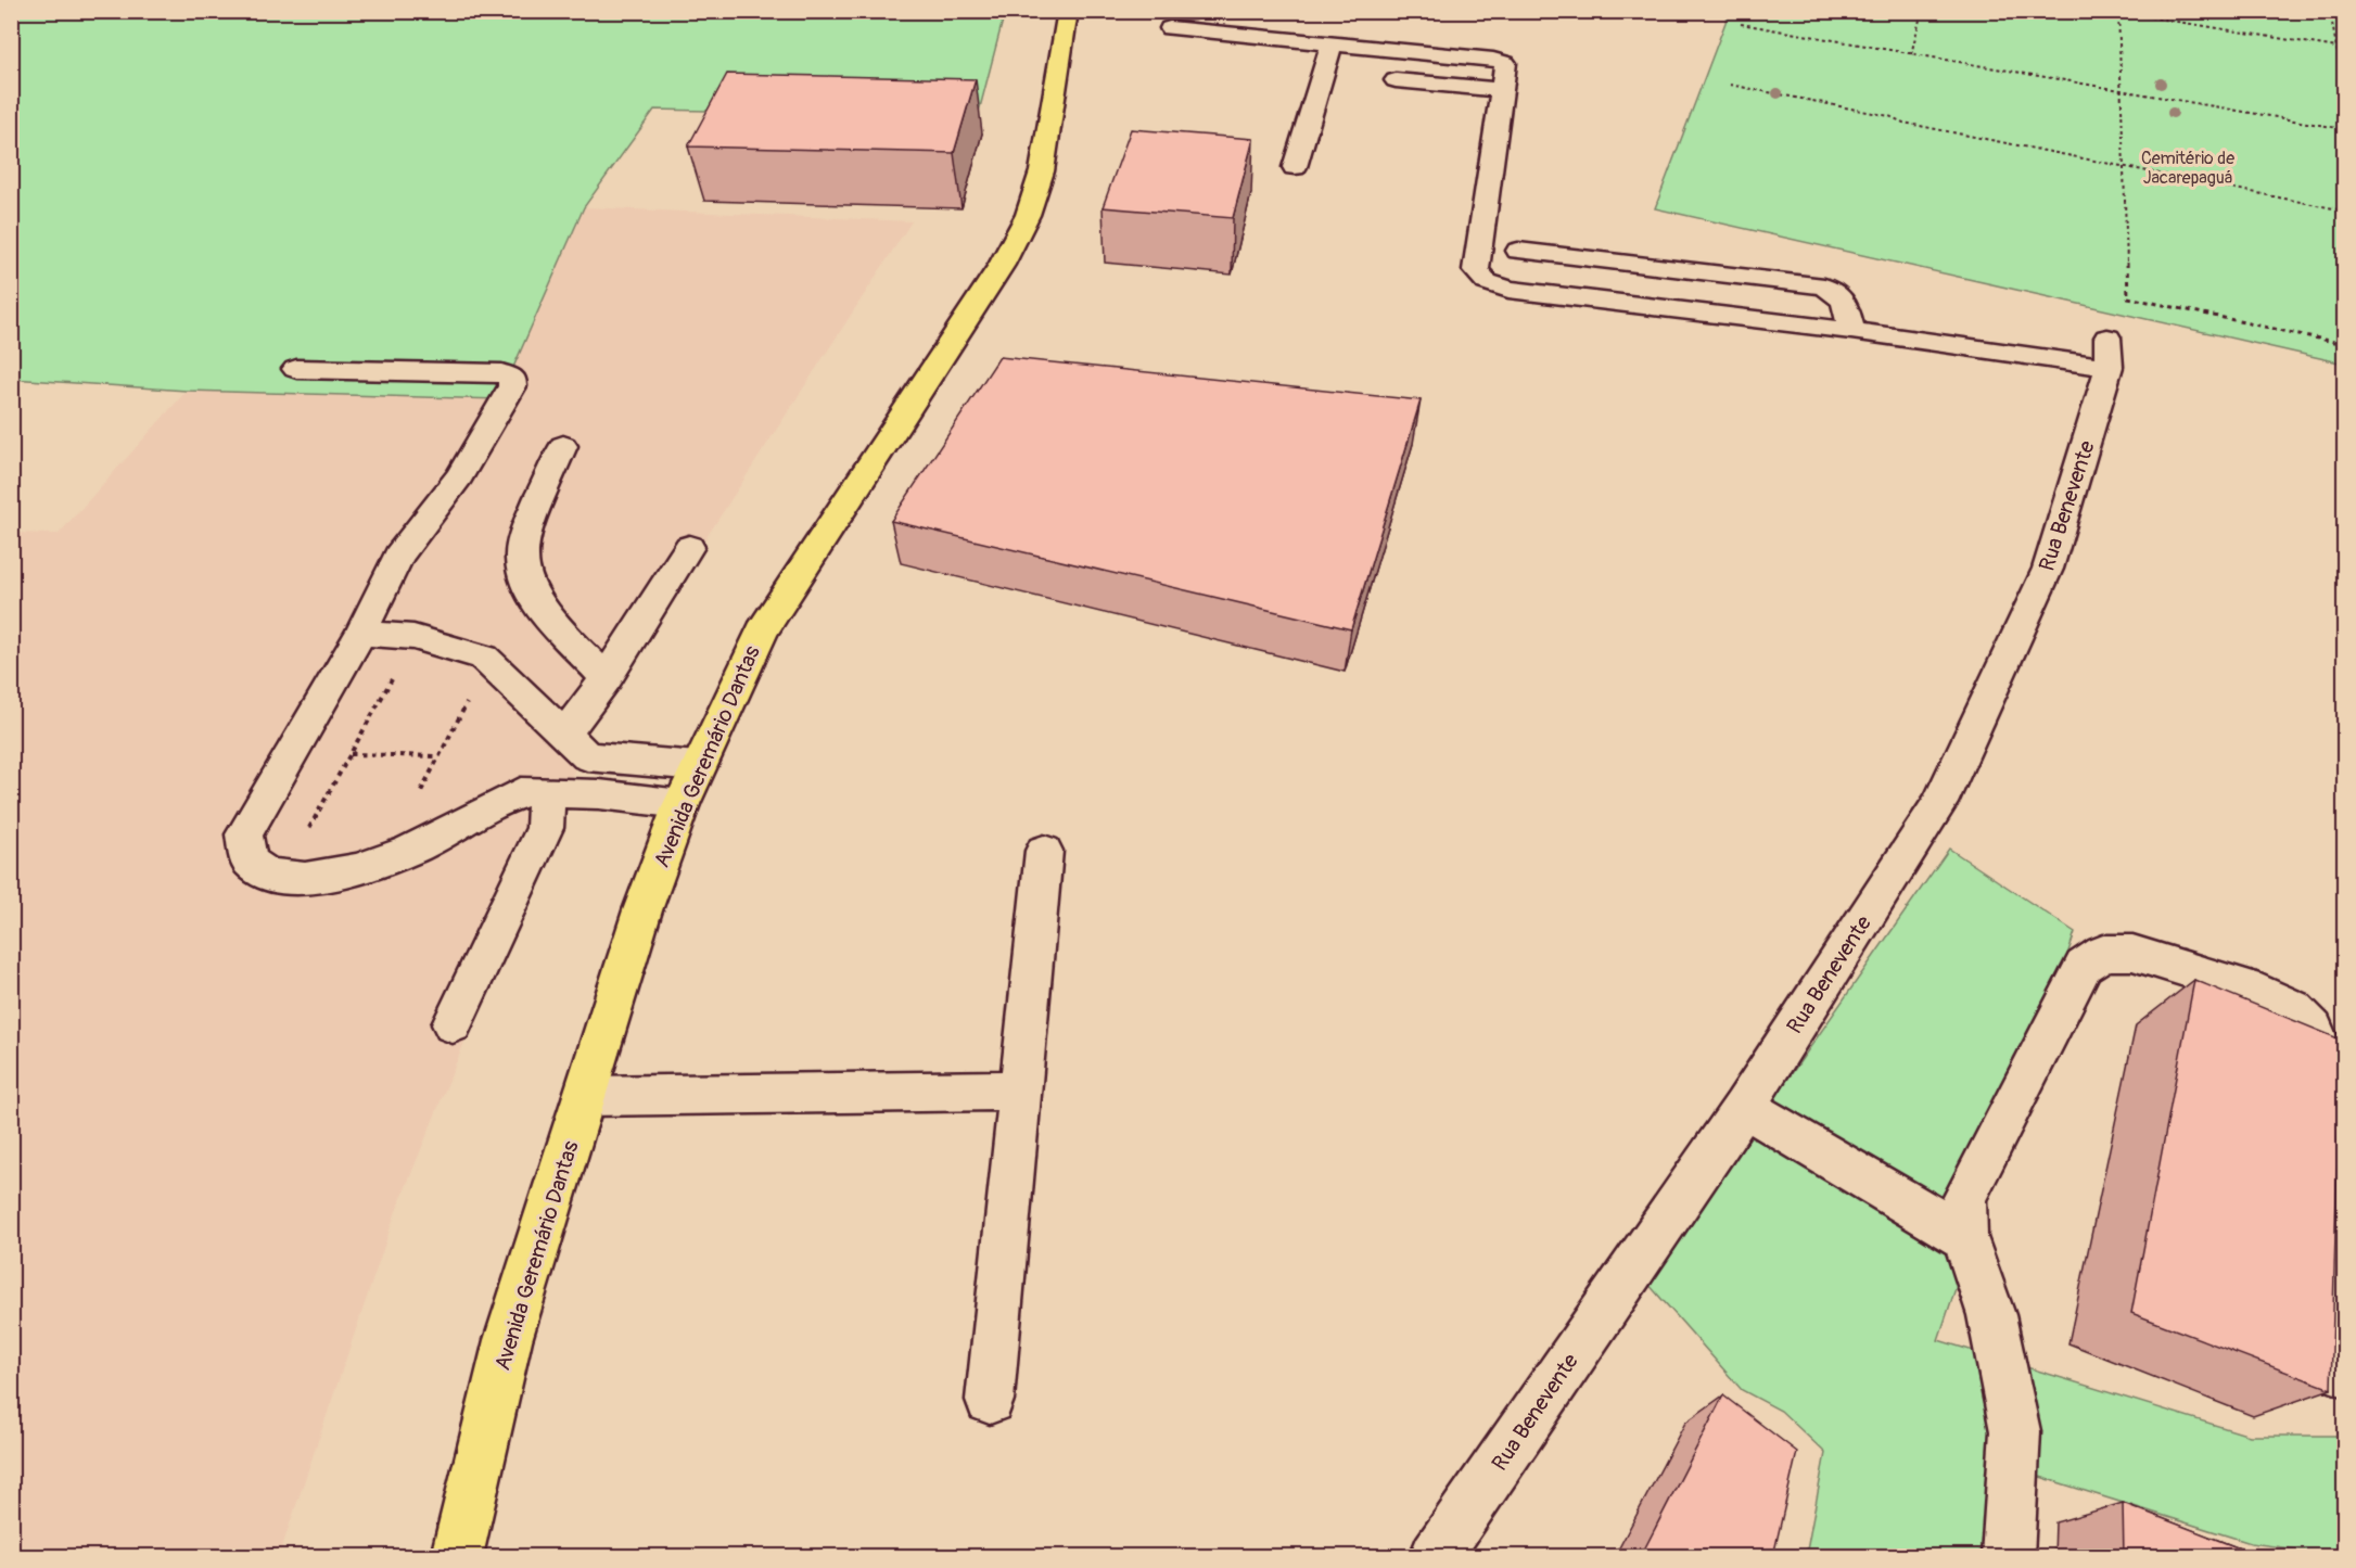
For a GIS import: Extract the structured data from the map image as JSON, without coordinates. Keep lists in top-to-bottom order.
{
  "streets": {
    "main road": ["Avenida Geremário Dantas"],
    "street": ["Rua Benevente"]
  },
  "parks": ["Cemitério de Jacarepaguá"]
}
